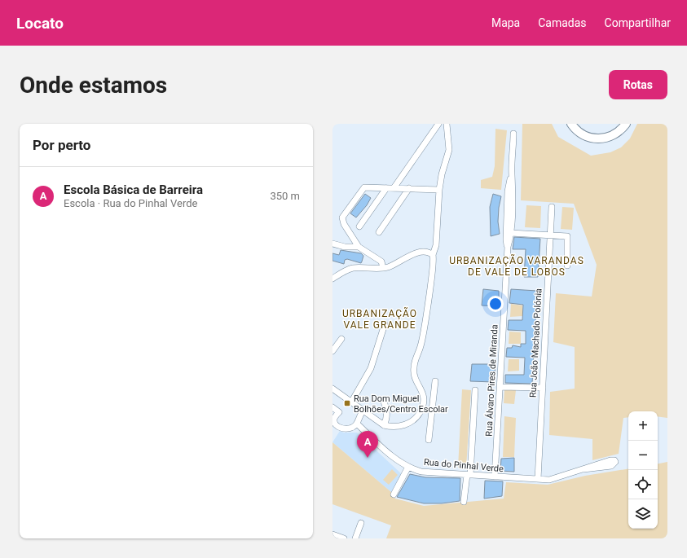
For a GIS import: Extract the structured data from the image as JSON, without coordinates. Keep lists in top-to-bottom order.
{
  "streets": {
    "street": ["Rua João Machado Polónia", "Rua Álvaro Pires de Miranda", "Rua do Pinhal Verde"]
  },
  "crossings": [
    ["Rua João Machado Polónia", "Rua do Pinhal Verde"],
    ["Rua Álvaro Pires de Miranda", "Rua do Pinhal Verde"]
  ],
  "districts": ["URBANIZAÇÃO VARANDAS DE VALE DE LOBOS", "URBANIZAÇÃO VALE GRANDE"],
  "places": {
    "transit": ["Rua Dom Miguel Bolhões/Centro Escolar"]
  },
  "page": {
    "header": "Locato",
    "nav": ["Mapa", "Camadas", "Compartilhar"],
    "buttons": "Rotas",
    "title": "Onde estamos",
    "heading": "Por perto",
    "list": [
      {
        "mark": "A",
        "name": "Escola Básica de Barreira",
        "note": "Escola · Rua do Pinhal Verde",
        "value": "350 m"
      }
    ],
    "map_buttons": ["+", "−"],
    "pins": "A"
  }
}
